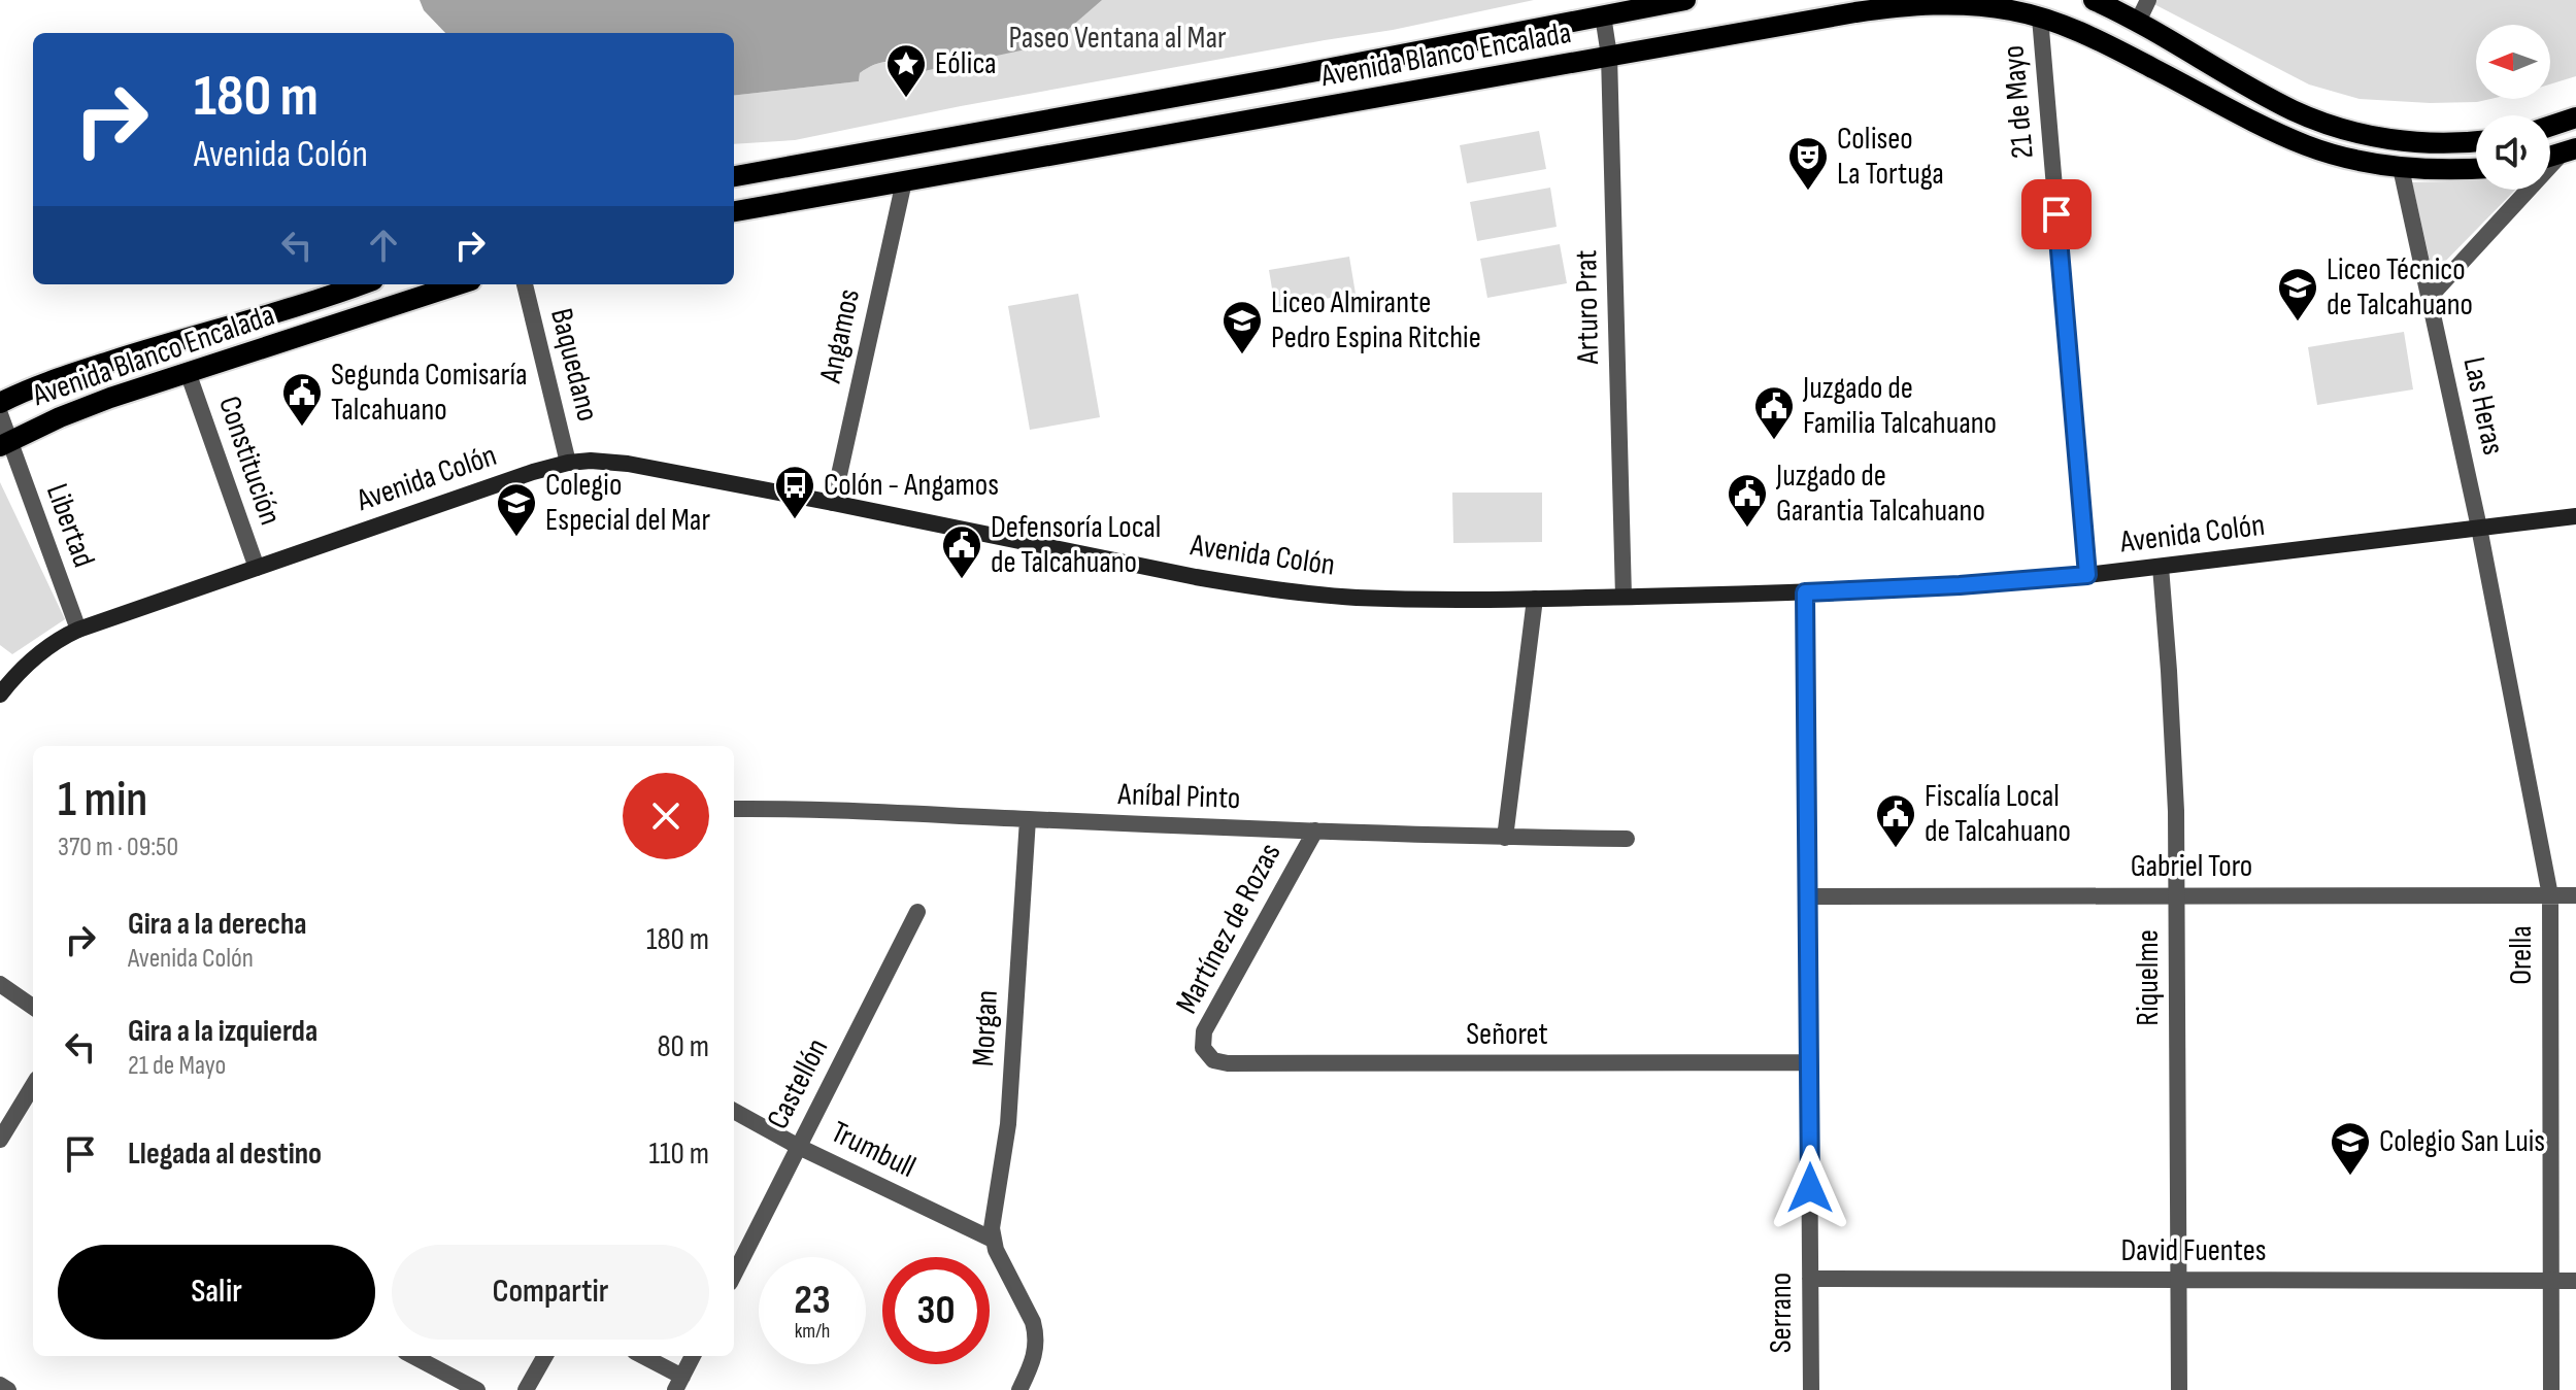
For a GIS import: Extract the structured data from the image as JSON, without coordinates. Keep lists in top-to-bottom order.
{
  "streets": {
    "main road": ["Avenida Blanco Encalada", "Avenida Colón"],
    "street": [
      "21 de Mayo",
      "Arturo Prat",
      "Angamos",
      "Baquedano",
      "Las Heras",
      "Constitución",
      "Libertad",
      "Aníbal Pinto",
      "Gabriel Toro",
      "Martínez de Rozas",
      "Orella",
      "Riquelme",
      "Morgan",
      "Señoret",
      "Castellón",
      "Trumbull",
      "David Fuentes",
      "Serrano"
    ]
  },
  "crossings": [
    ["Avenida Blanco Encalada", "21 de Mayo"],
    ["Avenida Blanco Encalada", "Arturo Prat"],
    ["Avenida Blanco Encalada", "Angamos"],
    ["Avenida Blanco Encalada", "Las Heras"],
    ["Avenida Blanco Encalada", "Constitución"],
    ["Avenida Blanco Encalada", "Libertad"],
    ["21 de Mayo", "Avenida Colón"],
    ["Arturo Prat", "Avenida Colón"],
    ["Angamos", "Avenida Colón"],
    ["Baquedano", "Avenida Colón"],
    ["Las Heras", "Avenida Colón"],
    ["Las Heras", "Orella"],
    ["Constitución", "Avenida Colón"],
    ["Avenida Colón", "Libertad"],
    ["Avenida Colón", "Orella"],
    ["Avenida Colón", "Riquelme"],
    ["Avenida Colón", "Serrano"],
    ["Aníbal Pinto", "Martínez de Rozas"],
    ["Aníbal Pinto", "Morgan"],
    ["Gabriel Toro", "Orella"],
    ["Gabriel Toro", "Riquelme"],
    ["Gabriel Toro", "Serrano"],
    ["Martínez de Rozas", "Señoret"],
    ["Orella", "David Fuentes"],
    ["Riquelme", "David Fuentes"],
    ["Morgan", "Trumbull"],
    ["Señoret", "Serrano"],
    ["Castellón", "Trumbull"],
    ["David Fuentes", "Serrano"]
  ],
  "parks": ["Paseo Ventana al Mar"],
  "places": {
    "place": ["Eólica"],
    "theatre": ["Coliseo La Tortuga"],
    "school or university": [
      "Liceo Técnico de Talcahuano",
      "Liceo Almirante Pedro Espina Ritchie",
      "Colegio Especial del Mar",
      "Colegio San Luis"
    ],
    "public building": [
      "Segunda Comisaría Talcahuano",
      "Juzgado de Familia Talcahuano",
      "Juzgado de Garantia Talcahuano",
      "Defensoría Local de Talcahuano",
      "Fiscalía Local de Talcahuano"
    ],
    "bus stop": ["Colón - Angamos"]
  },
  "north": "left",
  "page": {
    "turn": ["180 m", "Avenida Colón"],
    "heading": ["1 min", "370 m · 09:50"],
    "list": [
      {
        "name": "Gira a la derecha",
        "note": "Avenida Colón",
        "value": "180 m"
      },
      {
        "name": "Gira a la izquierda",
        "note": "21 de Mayo",
        "value": "80 m"
      },
      {
        "name": "Llegada al destino",
        "value": "110 m"
      }
    ],
    "buttons": ["Salir", "Compartir"],
    "speed": "23 km/h",
    "limit": "30"
  }
}
